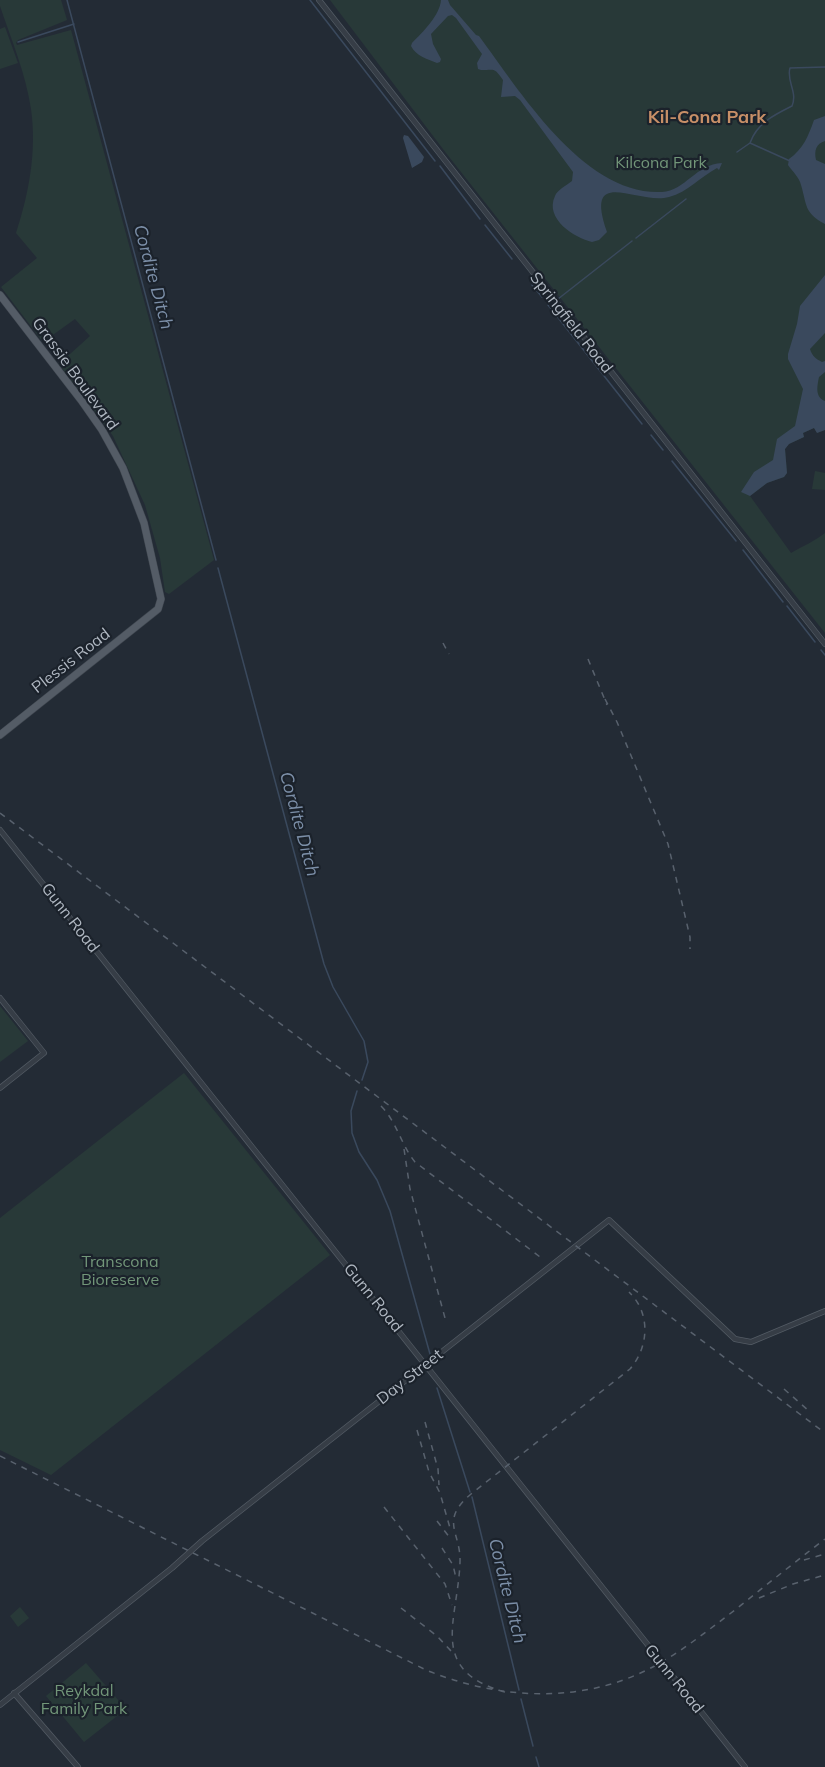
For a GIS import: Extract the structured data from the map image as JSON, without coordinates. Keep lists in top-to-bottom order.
{
  "streets": {
    "main road": ["Grassie Boulevard", "Plessis Road"],
    "street": ["Springfield Road", "Gunn Road", "Day Street"]
  },
  "crossings": [
    ["Grassie Boulevard", "Plessis Road"],
    ["Gunn Road", "Day Street"]
  ],
  "districts": ["Kil-Cona Park"],
  "water": ["Cordite Ditch"],
  "parks": ["Kilcona Park", "Transcona Bioreserve", "Reykdal Family Park"]
}
